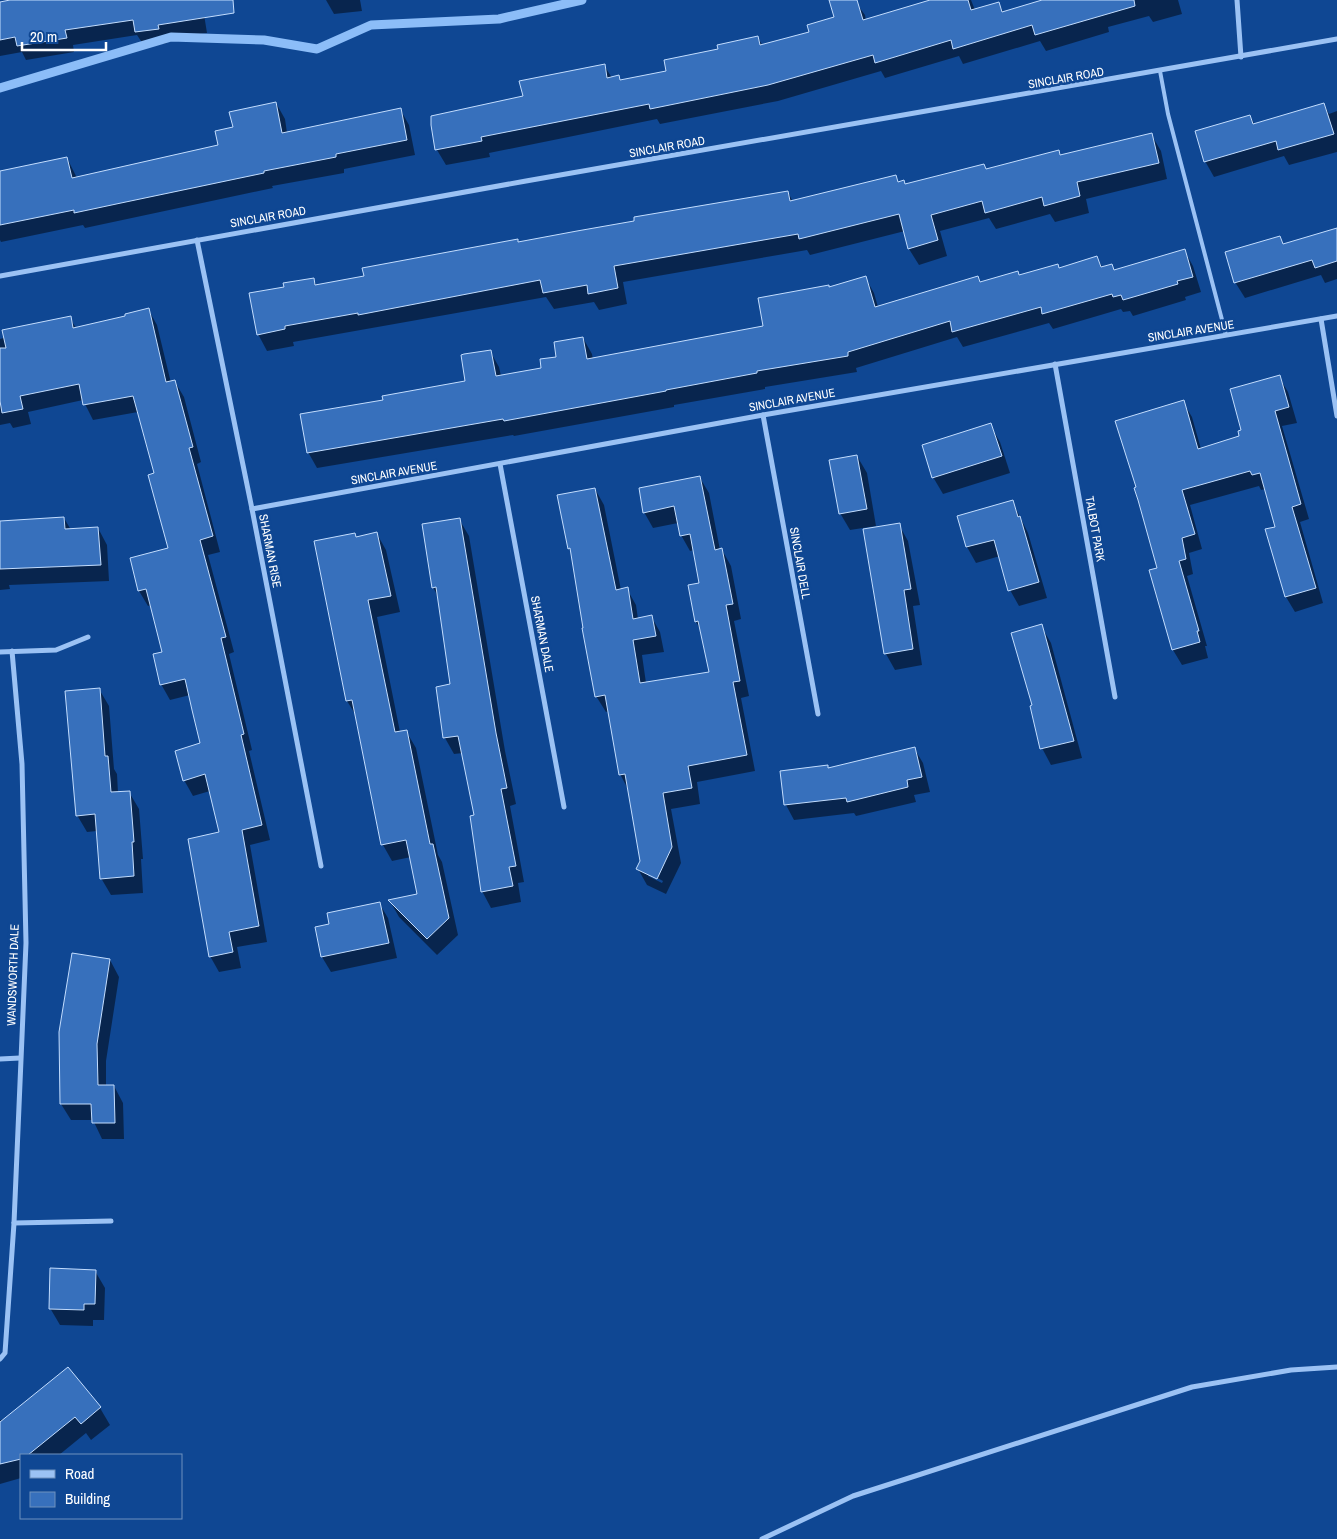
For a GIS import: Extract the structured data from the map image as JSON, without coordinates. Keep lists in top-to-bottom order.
{
  "streets": {
    "street": [
      "SINCLAIR ROAD",
      "SINCLAIR AVENUE",
      "TALBOT PARK",
      "SHARMAN RISE",
      "SINCLAIR DELL",
      "SHARMAN DALE",
      "WANDSWORTH DALE"
    ]
  },
  "crossings": [
    ["SINCLAIR ROAD", "SHARMAN RISE"],
    ["SINCLAIR AVENUE", "TALBOT PARK"],
    ["SINCLAIR AVENUE", "SHARMAN RISE"],
    ["SINCLAIR AVENUE", "SINCLAIR DELL"],
    ["SINCLAIR AVENUE", "SHARMAN DALE"]
  ],
  "legend": ["Road", "Building"],
  "scale_bar": "20 m"
}
